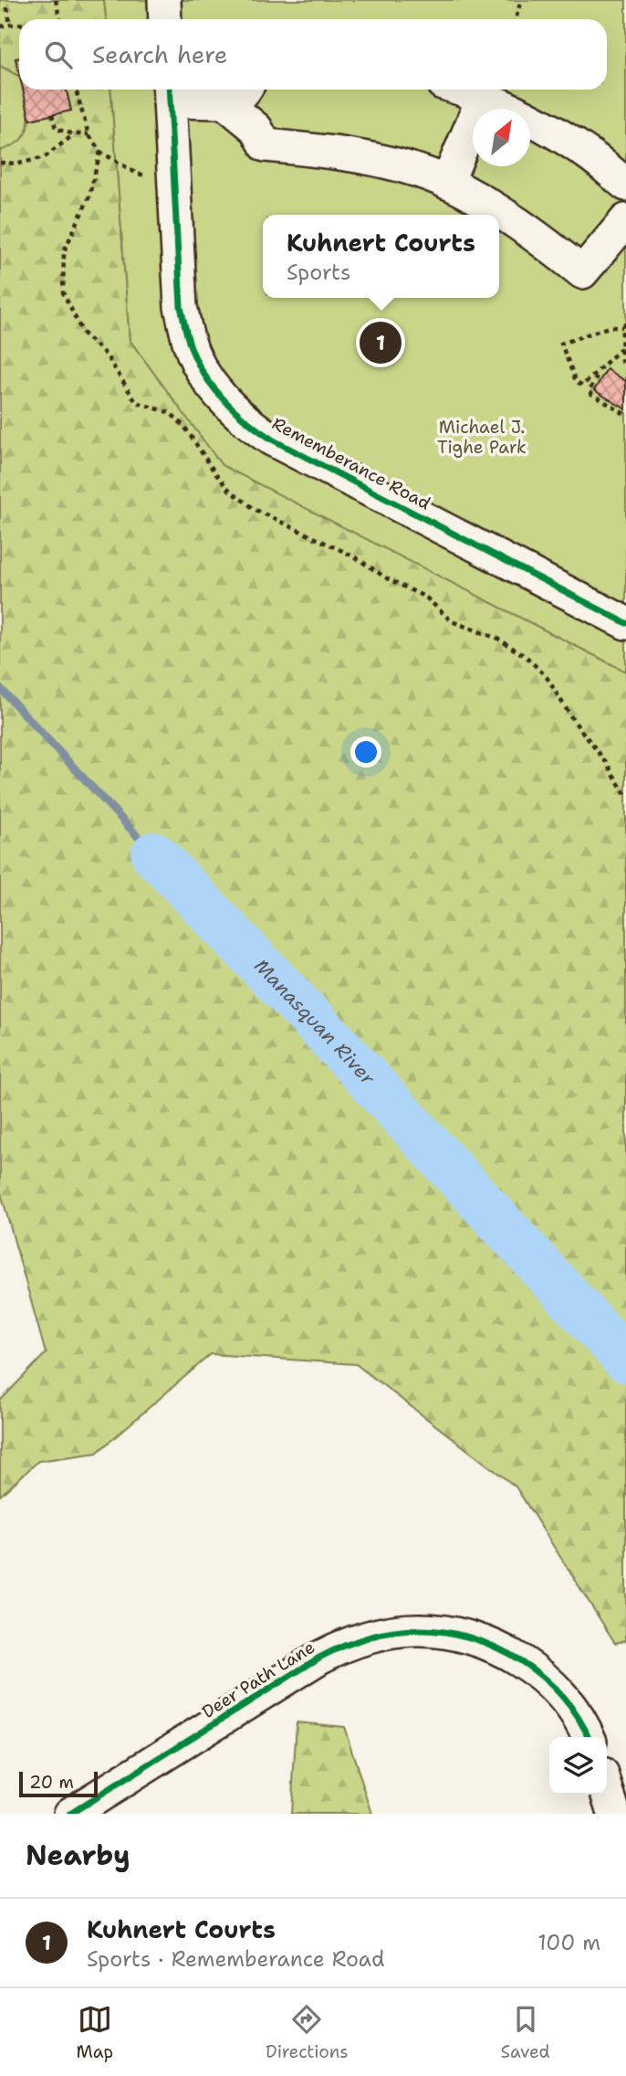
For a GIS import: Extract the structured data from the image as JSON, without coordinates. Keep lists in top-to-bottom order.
{
  "streets": {
    "street": ["Rememberance Road", "Deer Path Lane"]
  },
  "water": ["Manasquan River"],
  "parks": ["Michael J. Tighe Park"],
  "scale_bar": "20 m",
  "north": "top right",
  "page": {
    "search": "Search here",
    "popup": ["Kuhnert Courts", "Sports"],
    "pins": "1",
    "scale": "20 m",
    "heading": "Nearby",
    "list": [
      {
        "mark": "1",
        "name": "Kuhnert Courts",
        "note": "Sports · Rememberance Road",
        "value": "100 m"
      }
    ],
    "nav": ["Map", "Directions", "Saved"]
  }
}
